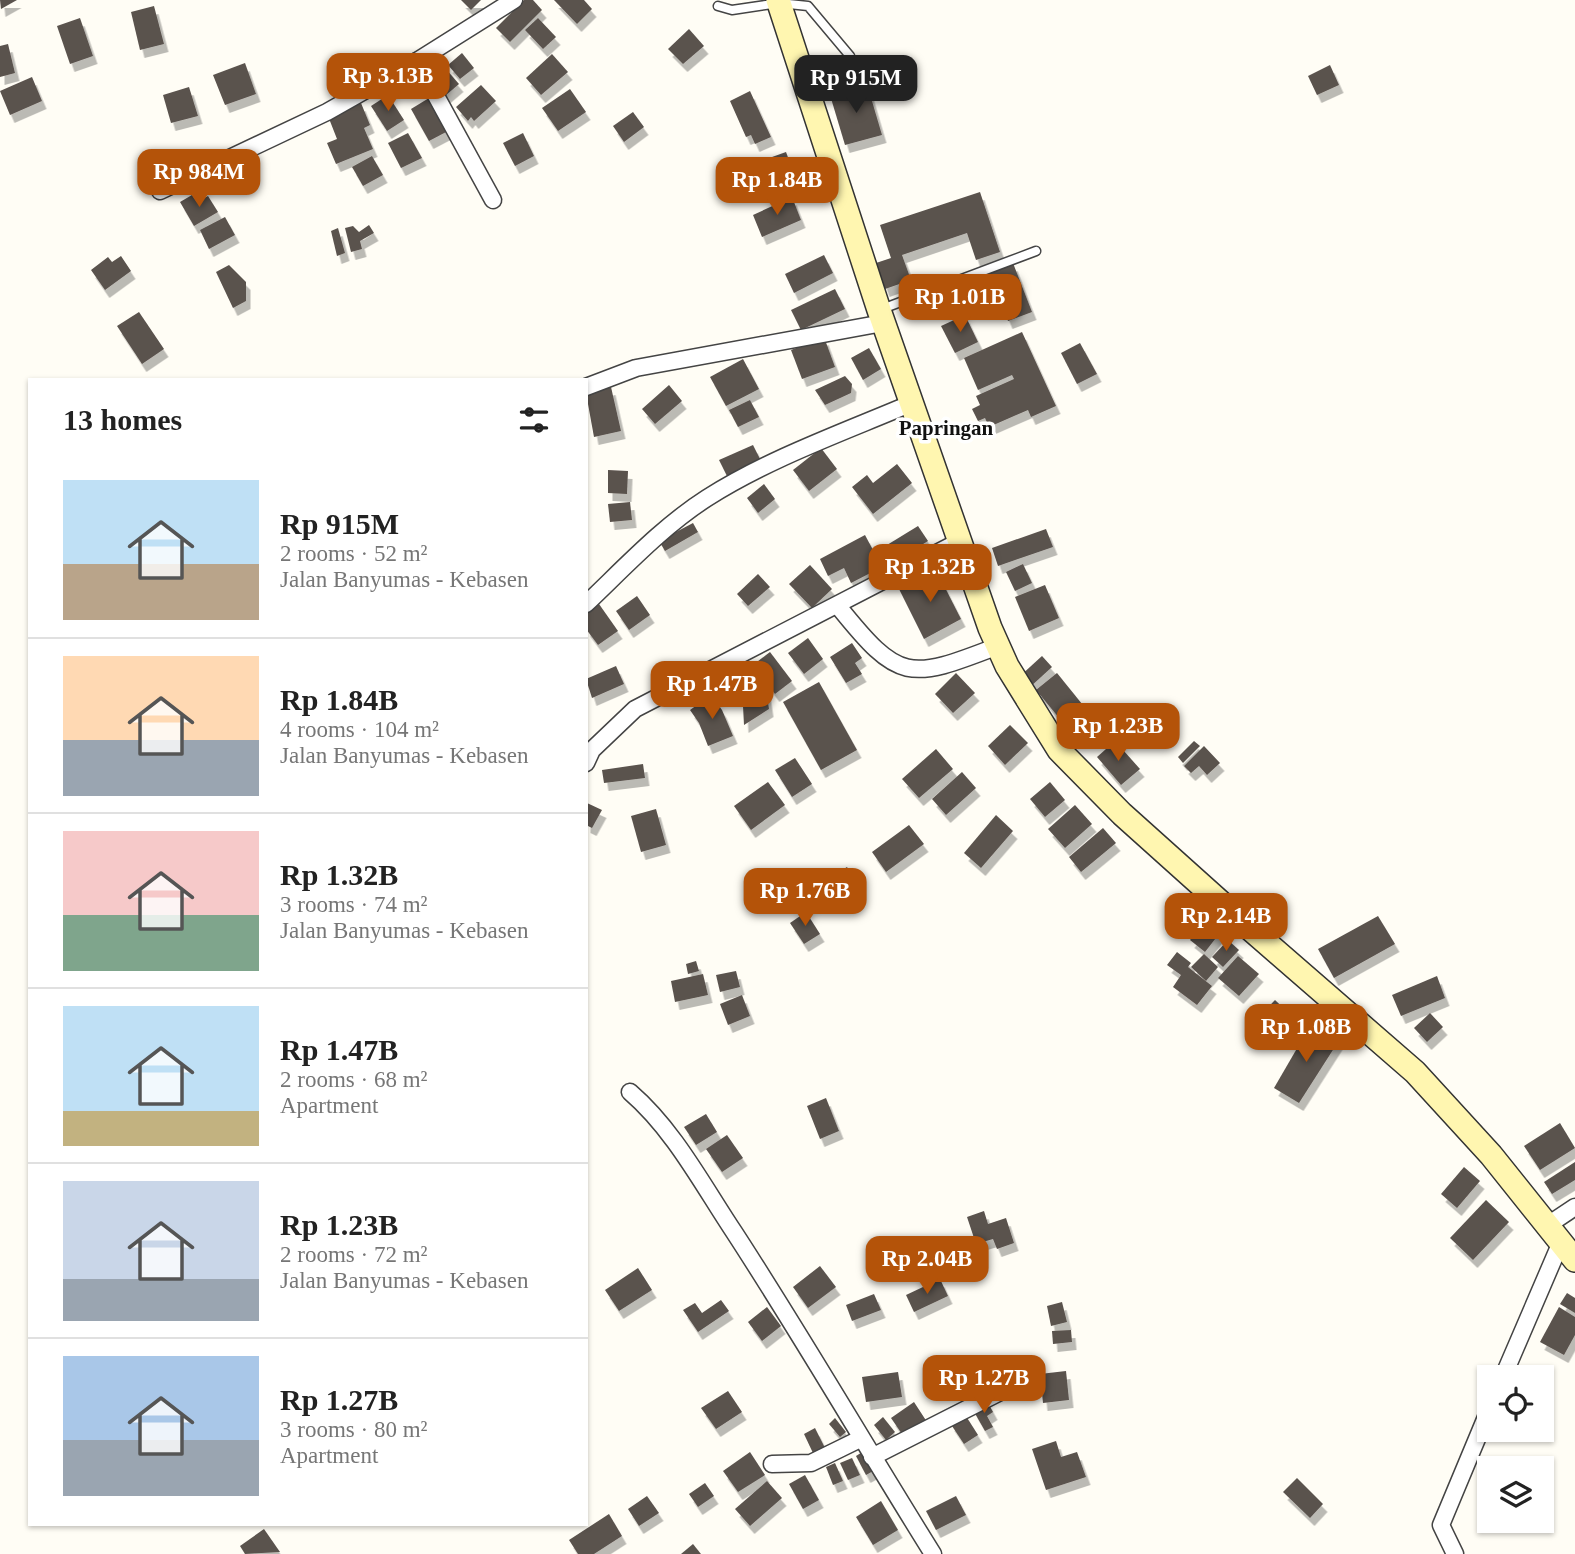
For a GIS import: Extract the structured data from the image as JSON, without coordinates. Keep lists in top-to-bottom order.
{
  "districts": ["Papringan"],
  "page": {
    "price": [
      "Rp 3.13B",
      "Rp 915M",
      "Rp 984M",
      "Rp 1.84B",
      "Rp 1.01B",
      "Rp 1.32B",
      "Rp 1.47B",
      "Rp 1.23B",
      "Rp 1.76B",
      "Rp 2.14B",
      "Rp 1.08B",
      "Rp 2.04B",
      "Rp 1.27B"
    ],
    "heading": "13 homes",
    "list": [
      {
        "name": "Rp 915M",
        "note": "2 rooms · 52 m² · Jalan Banyumas - Kebasen"
      },
      {
        "name": "Rp 1.84B",
        "note": "4 rooms · 104 m² · Jalan Banyumas - Kebasen"
      },
      {
        "name": "Rp 1.32B",
        "note": "3 rooms · 74 m² · Jalan Banyumas - Kebasen"
      },
      {
        "name": "Rp 1.47B",
        "note": "2 rooms · 68 m² · Apartment"
      },
      {
        "name": "Rp 1.23B",
        "note": "2 rooms · 72 m² · Jalan Banyumas - Kebasen"
      },
      {
        "name": "Rp 1.27B",
        "note": "3 rooms · 80 m² · Apartment"
      }
    ]
  }
}
